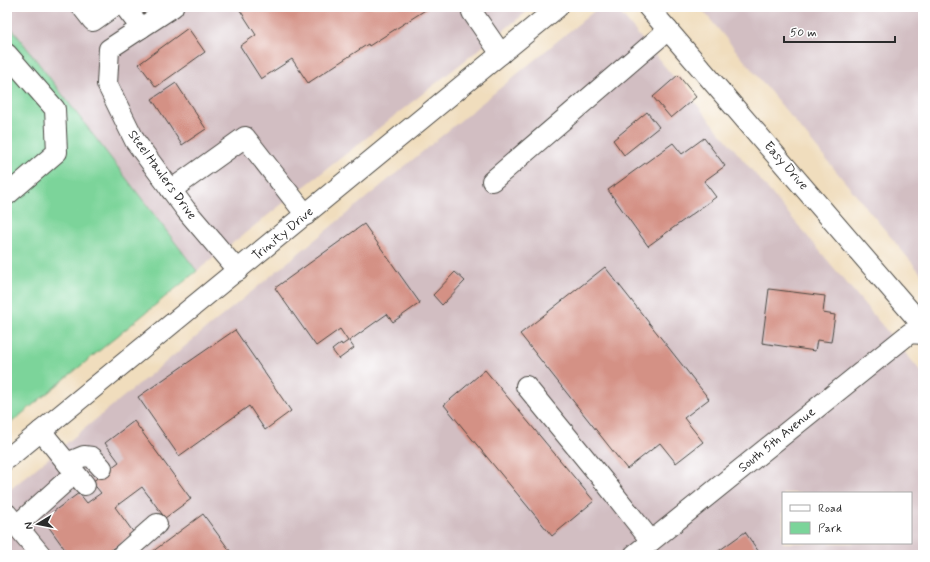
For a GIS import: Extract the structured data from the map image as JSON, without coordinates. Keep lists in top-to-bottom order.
{
  "streets": {
    "street": [
      "Easy Drive",
      "Steel Haulers Drive",
      "Trinity Drive",
      "South 5th Avenue"
    ]
  },
  "crossings": [
    ["Steel Haulers Drive", "Trinity Drive"]
  ],
  "legend": ["Road", "Park"],
  "scale_bar": "50 m",
  "north": "left"
}
